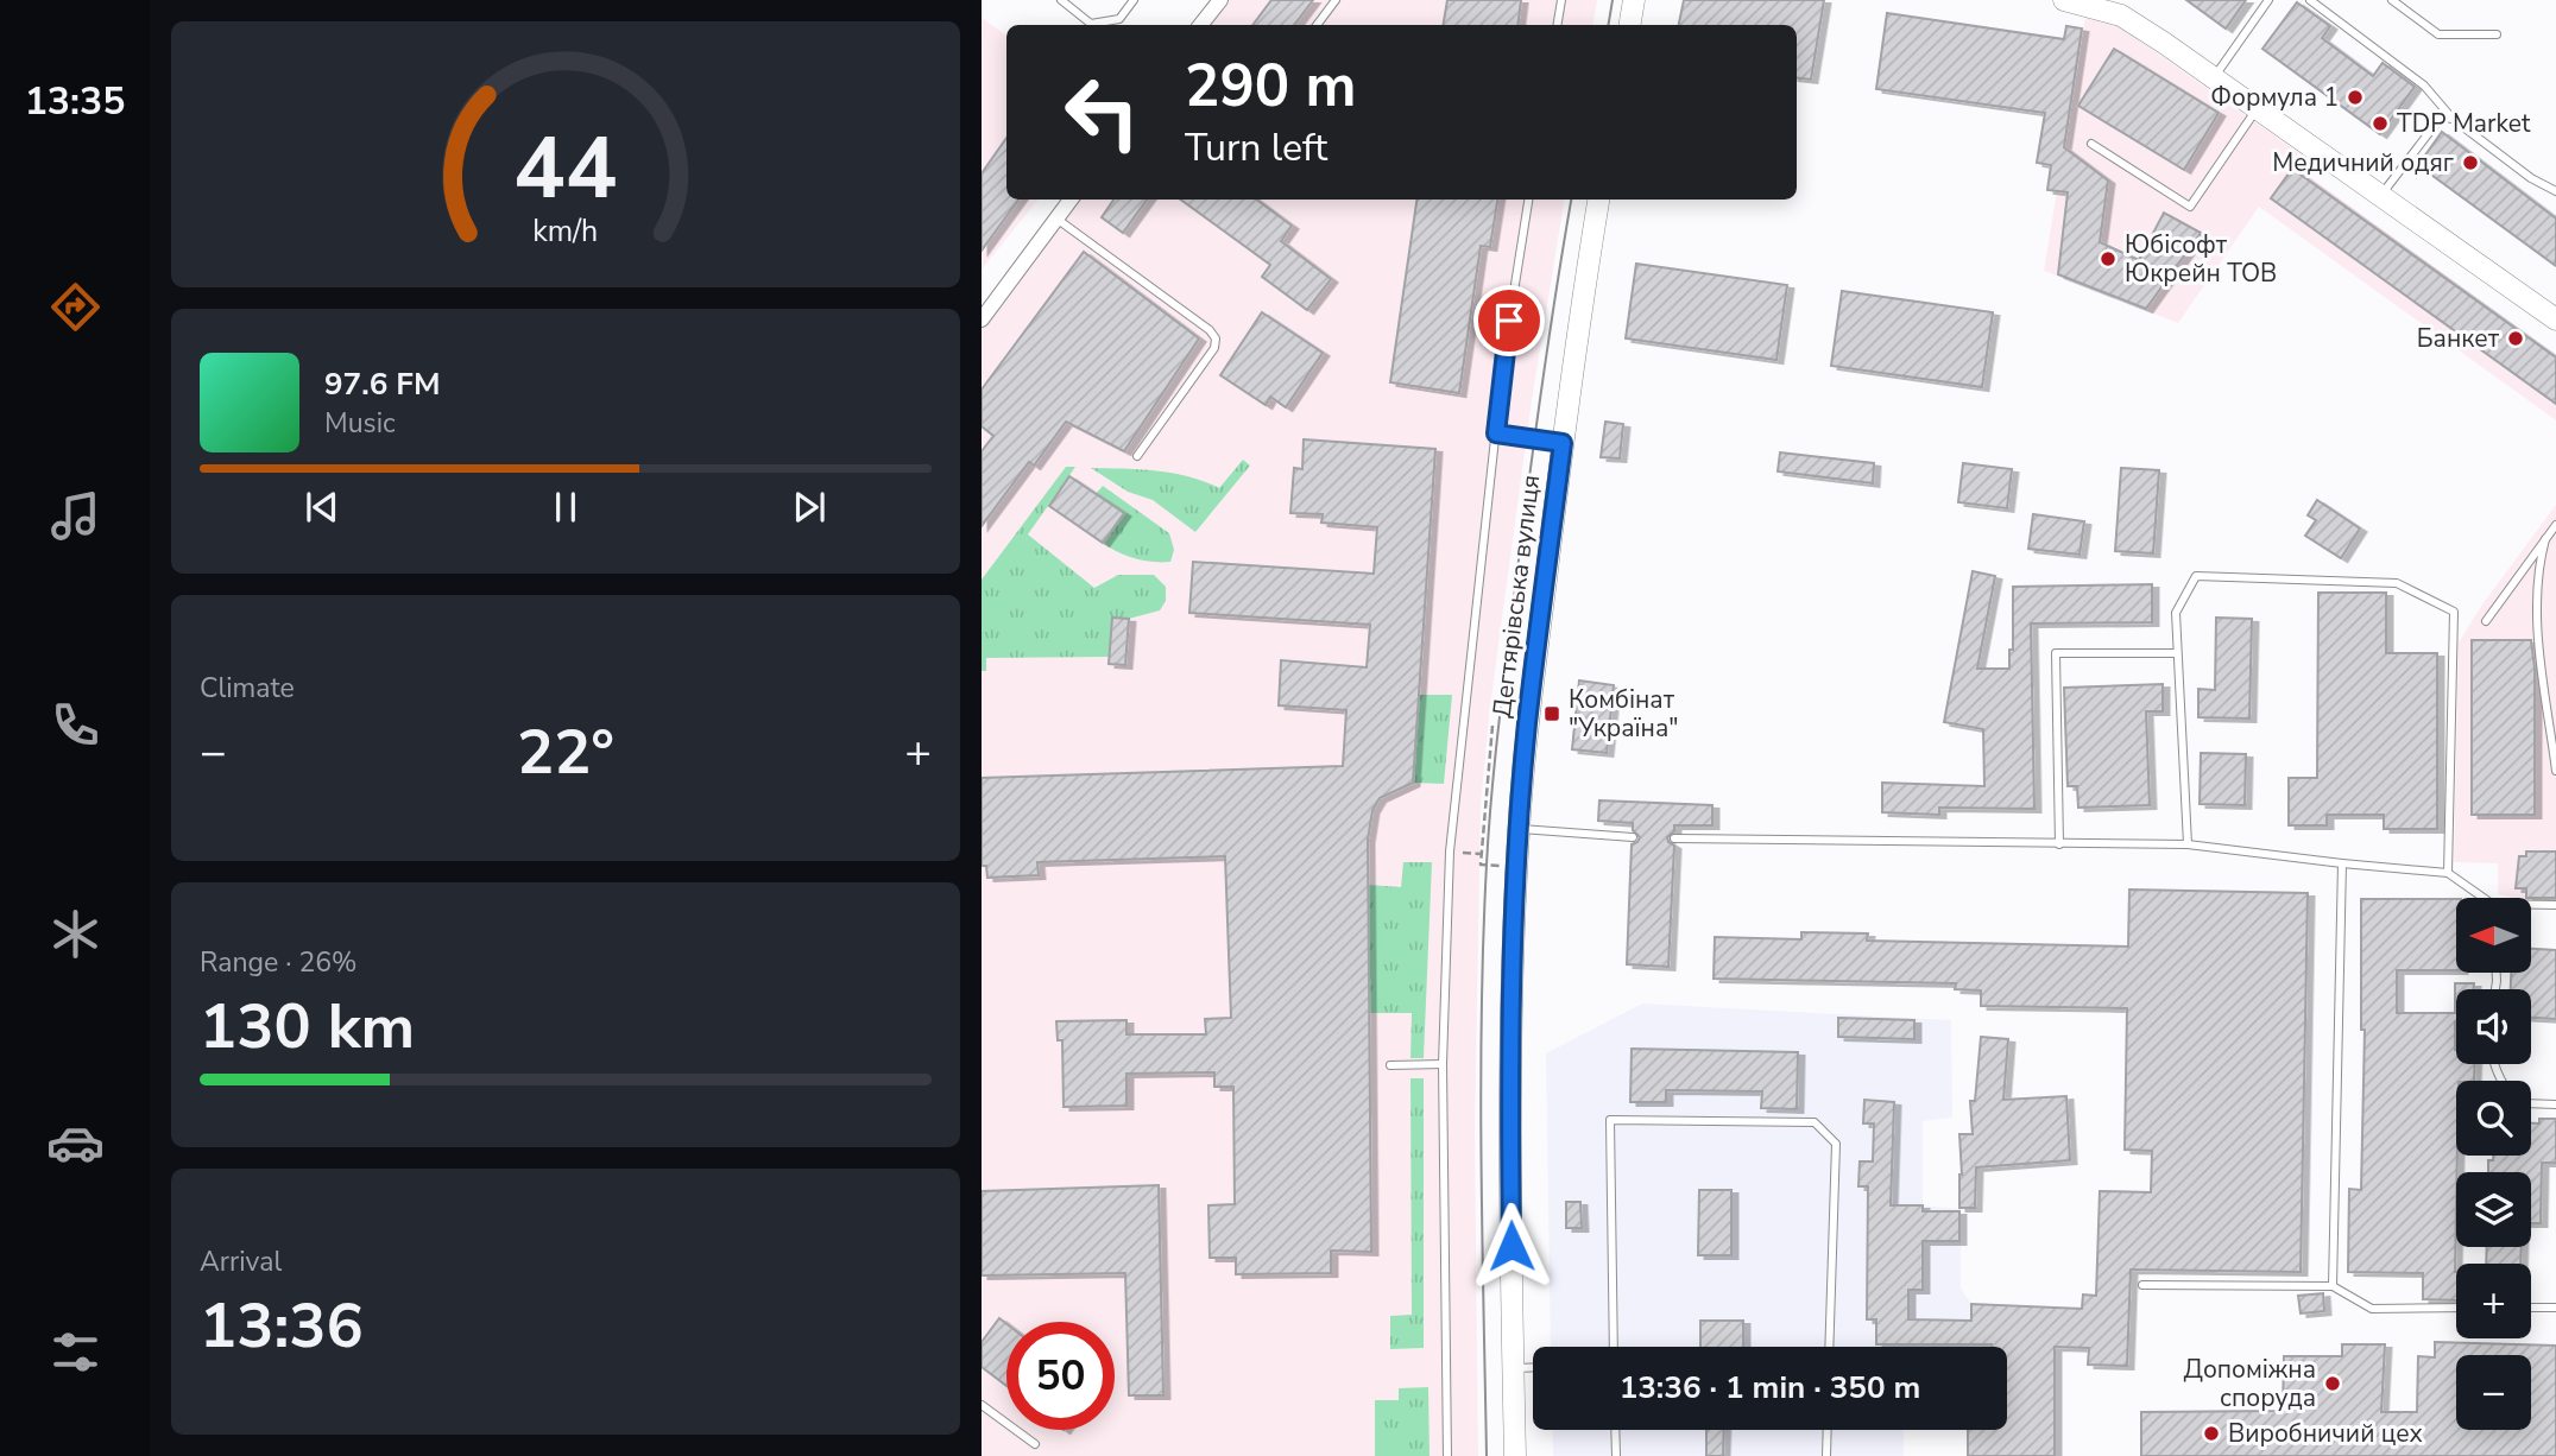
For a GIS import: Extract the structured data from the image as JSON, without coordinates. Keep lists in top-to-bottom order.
{
  "streets": {
    "main road": ["Дегтярівська вулиця"]
  },
  "places": {
    "other": [
      "Формула 1",
      "TDP Market",
      "Медичний одяг",
      "Юбісофт Юкрейн ТОВ",
      "Банкет",
      "Допоміжна споруда",
      "Виробничий цех"
    ],
    "transit": ["Комбінат \"Україна\""]
  },
  "north": "left",
  "page": {
    "tabs": "13:35",
    "turn": ["290 m", "Turn left"],
    "song": ["97.6 FM", "Music"],
    "tile": [
      "Climate",
      ["Range · 26%", "130 km"],
      ["Arrival", "13:36"]
    ],
    "heat": ["−", "22°", "+"],
    "map_buttons": ["+", "−"],
    "limit": "50",
    "trip": "13:36 · 1 min · 350 m",
    "gauge": ["44", "km/h"]
  }
}
